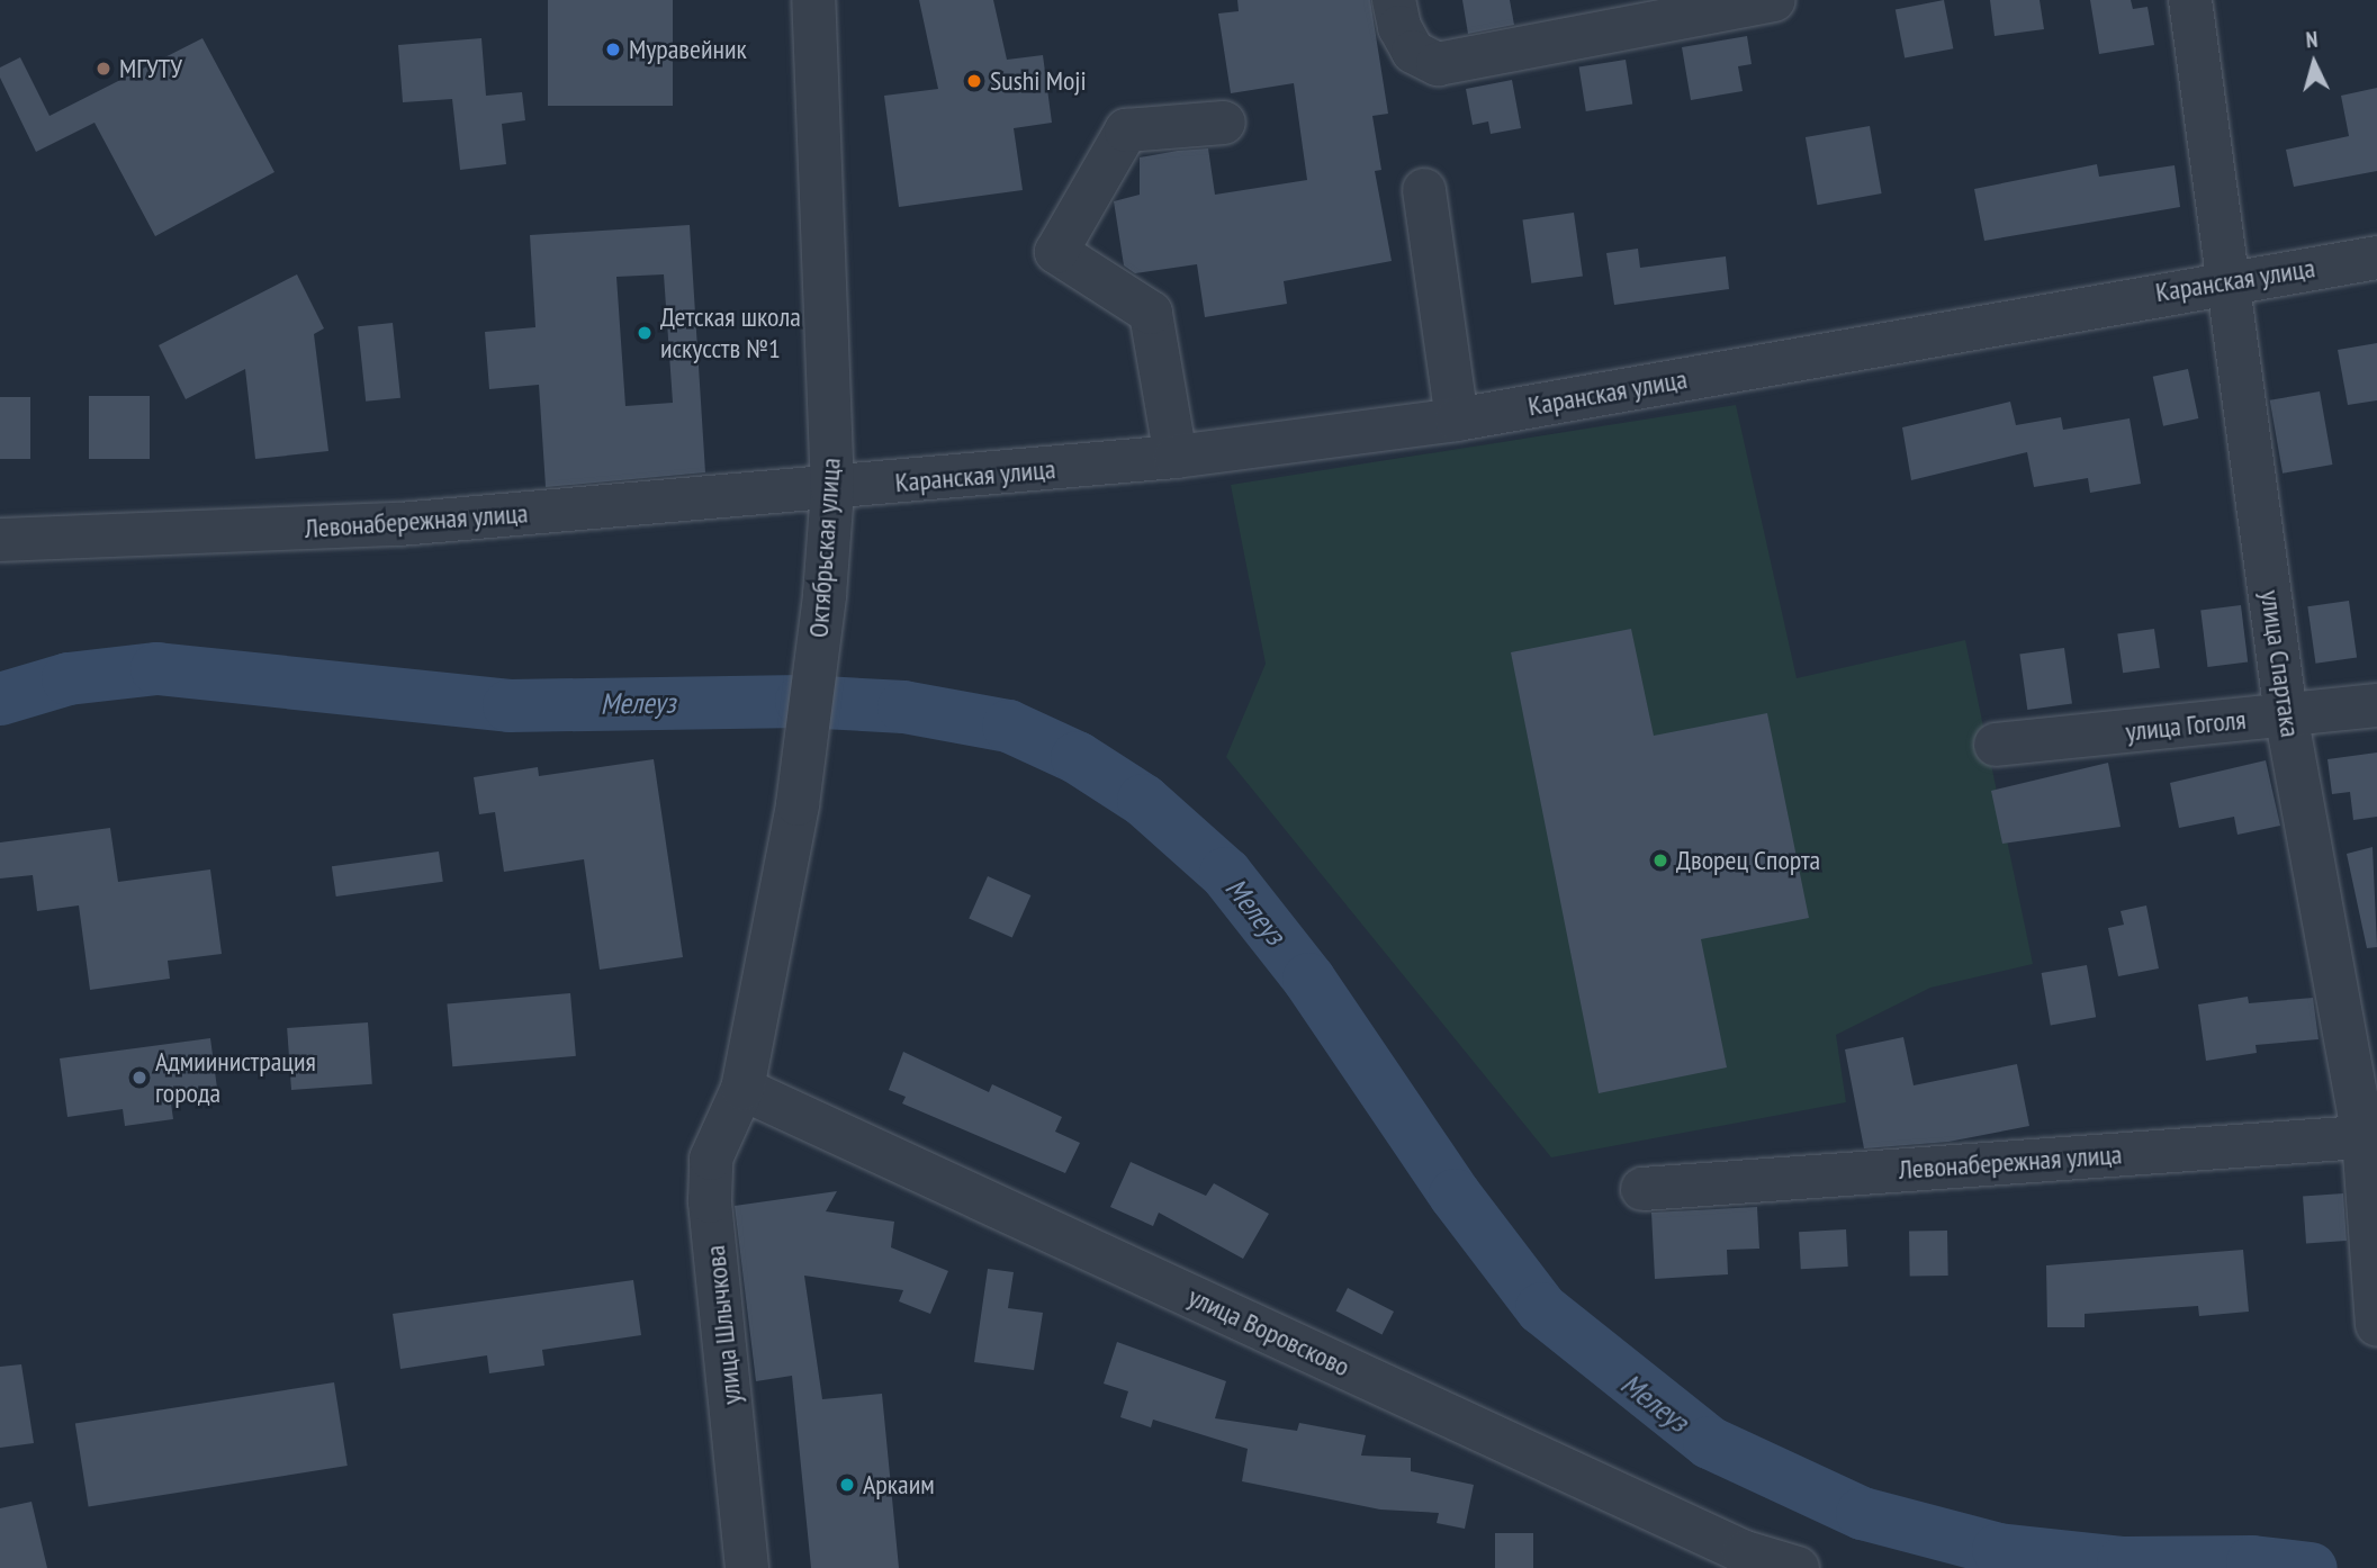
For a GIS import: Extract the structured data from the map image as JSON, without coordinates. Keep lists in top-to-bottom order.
{
  "streets": {
    "street": [
      "Каранская улица",
      "Левонабережная улица",
      "Октябрьская улица",
      "улица Спартака",
      "улица Гоголя",
      "улица Шлычкова",
      "улица Воровсково"
    ]
  },
  "crossings": [
    ["Каранская улица", "Левонабережная улица"],
    ["Каранская улица", "Октябрьская улица"],
    ["Каранская улица", "улица Спартака"],
    ["Левонабережная улица", "Октябрьская улица"],
    ["Левонабережная улица", "улица Спартака"],
    ["Октябрьская улица", "улица Шлычкова"],
    ["Октябрьская улица", "улица Воровсково"],
    ["улица Спартака", "улица Гоголя"],
    ["улица Шлычкова", "улица Воровсково"]
  ],
  "water": ["Мелеуз"],
  "places": [
    "Муравейник",
    "МГУТУ",
    "Sushi Moji",
    "Детская школа искусств №1",
    "Дворец Спорта",
    "Адмиинистрация города",
    "Аркаим"
  ],
  "north": "top"
}
